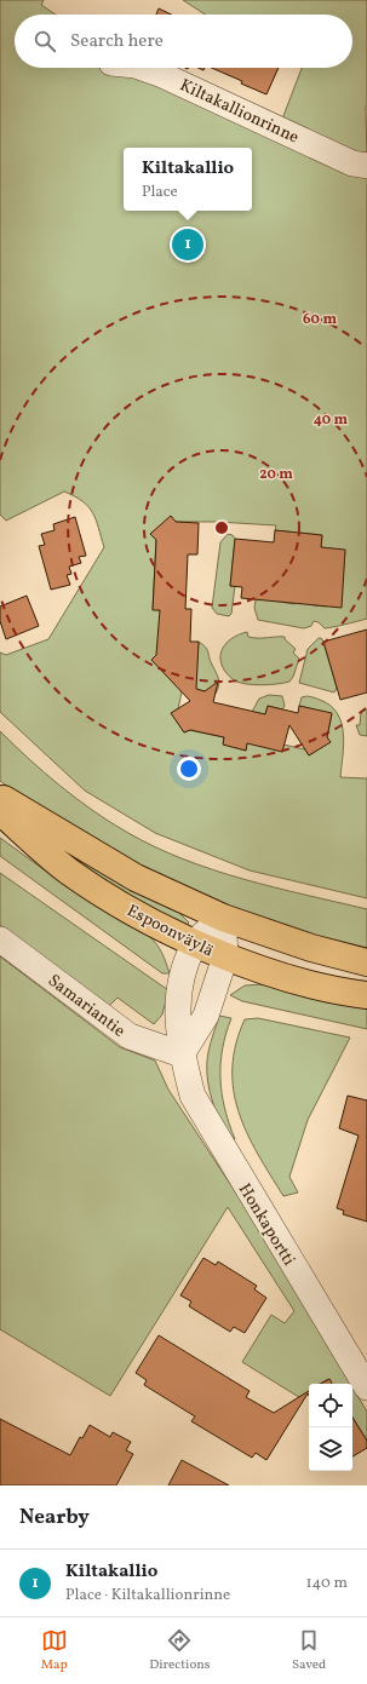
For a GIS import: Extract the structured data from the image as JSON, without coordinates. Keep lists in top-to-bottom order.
{
  "streets": {
    "main road": ["Espoonväylä"],
    "street": ["Kiltakallionrinne", "Samariantie", "Honkaportti"]
  },
  "crossings": [
    ["Espoonväylä", "Honkaportti"],
    ["Samariantie", "Honkaportti"]
  ],
  "page": {
    "search": "Search here",
    "popup": ["Kiltakallio", "Place"],
    "pins": "1",
    "heading": "Nearby",
    "list": [
      {
        "mark": "1",
        "name": "Kiltakallio",
        "note": "Place · Kiltakallionrinne",
        "value": "140 m"
      }
    ],
    "nav": ["Map", "Directions", "Saved"]
  },
  "rings": ["60 m", "40 m", "20 m"]
}
